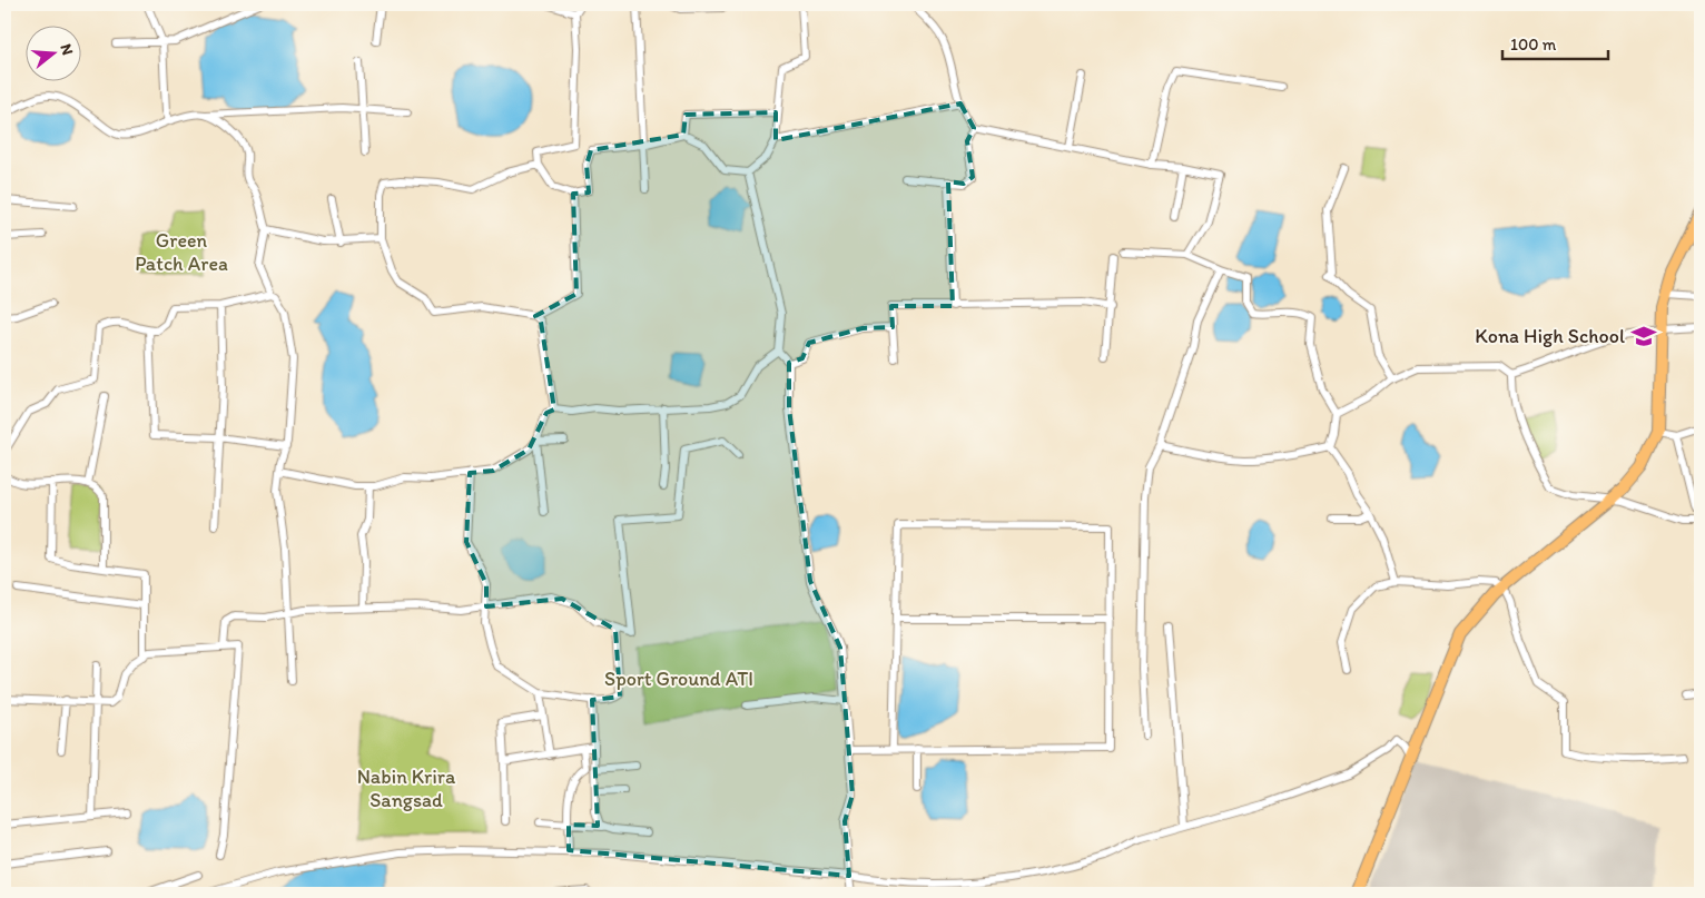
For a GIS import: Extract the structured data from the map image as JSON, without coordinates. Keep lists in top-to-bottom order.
{
  "parks": ["Green Patch Area", "Sport Ground ATI", "Nabin Krira Sangsad"],
  "places": {
    "school or university": ["Kona High School"]
  },
  "scale_bar": "100 m",
  "north": "right"
}
